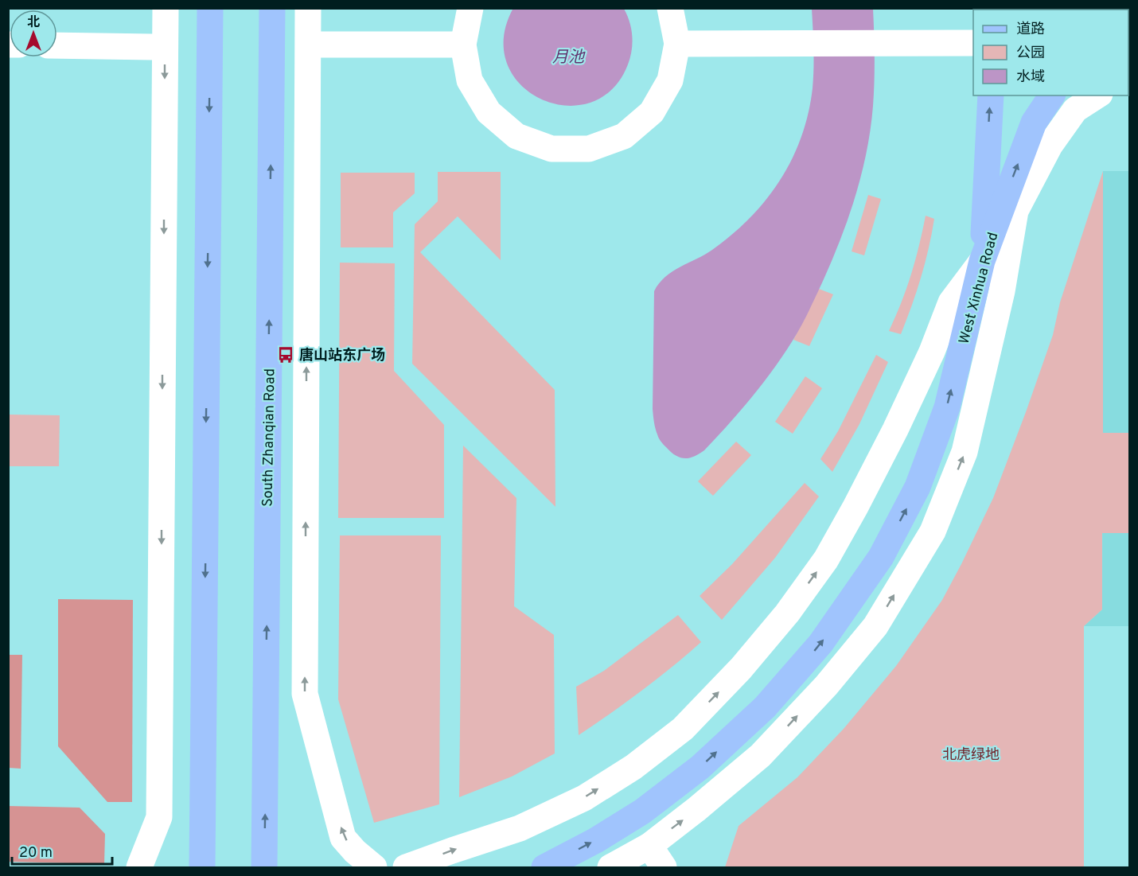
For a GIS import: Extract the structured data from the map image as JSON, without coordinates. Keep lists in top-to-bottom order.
{
  "streets": {
    "main road": ["West Xinhua Road", "South Zhanqian Road"]
  },
  "one_way": ["West Xinhua Road"],
  "water": ["月池"],
  "parks": ["北虎绿地"],
  "places": {
    "bus stop": ["唐山站东广场"]
  },
  "legend": ["道路", "公园", "水域"],
  "scale_bar": "20 m",
  "north": "top"
}
